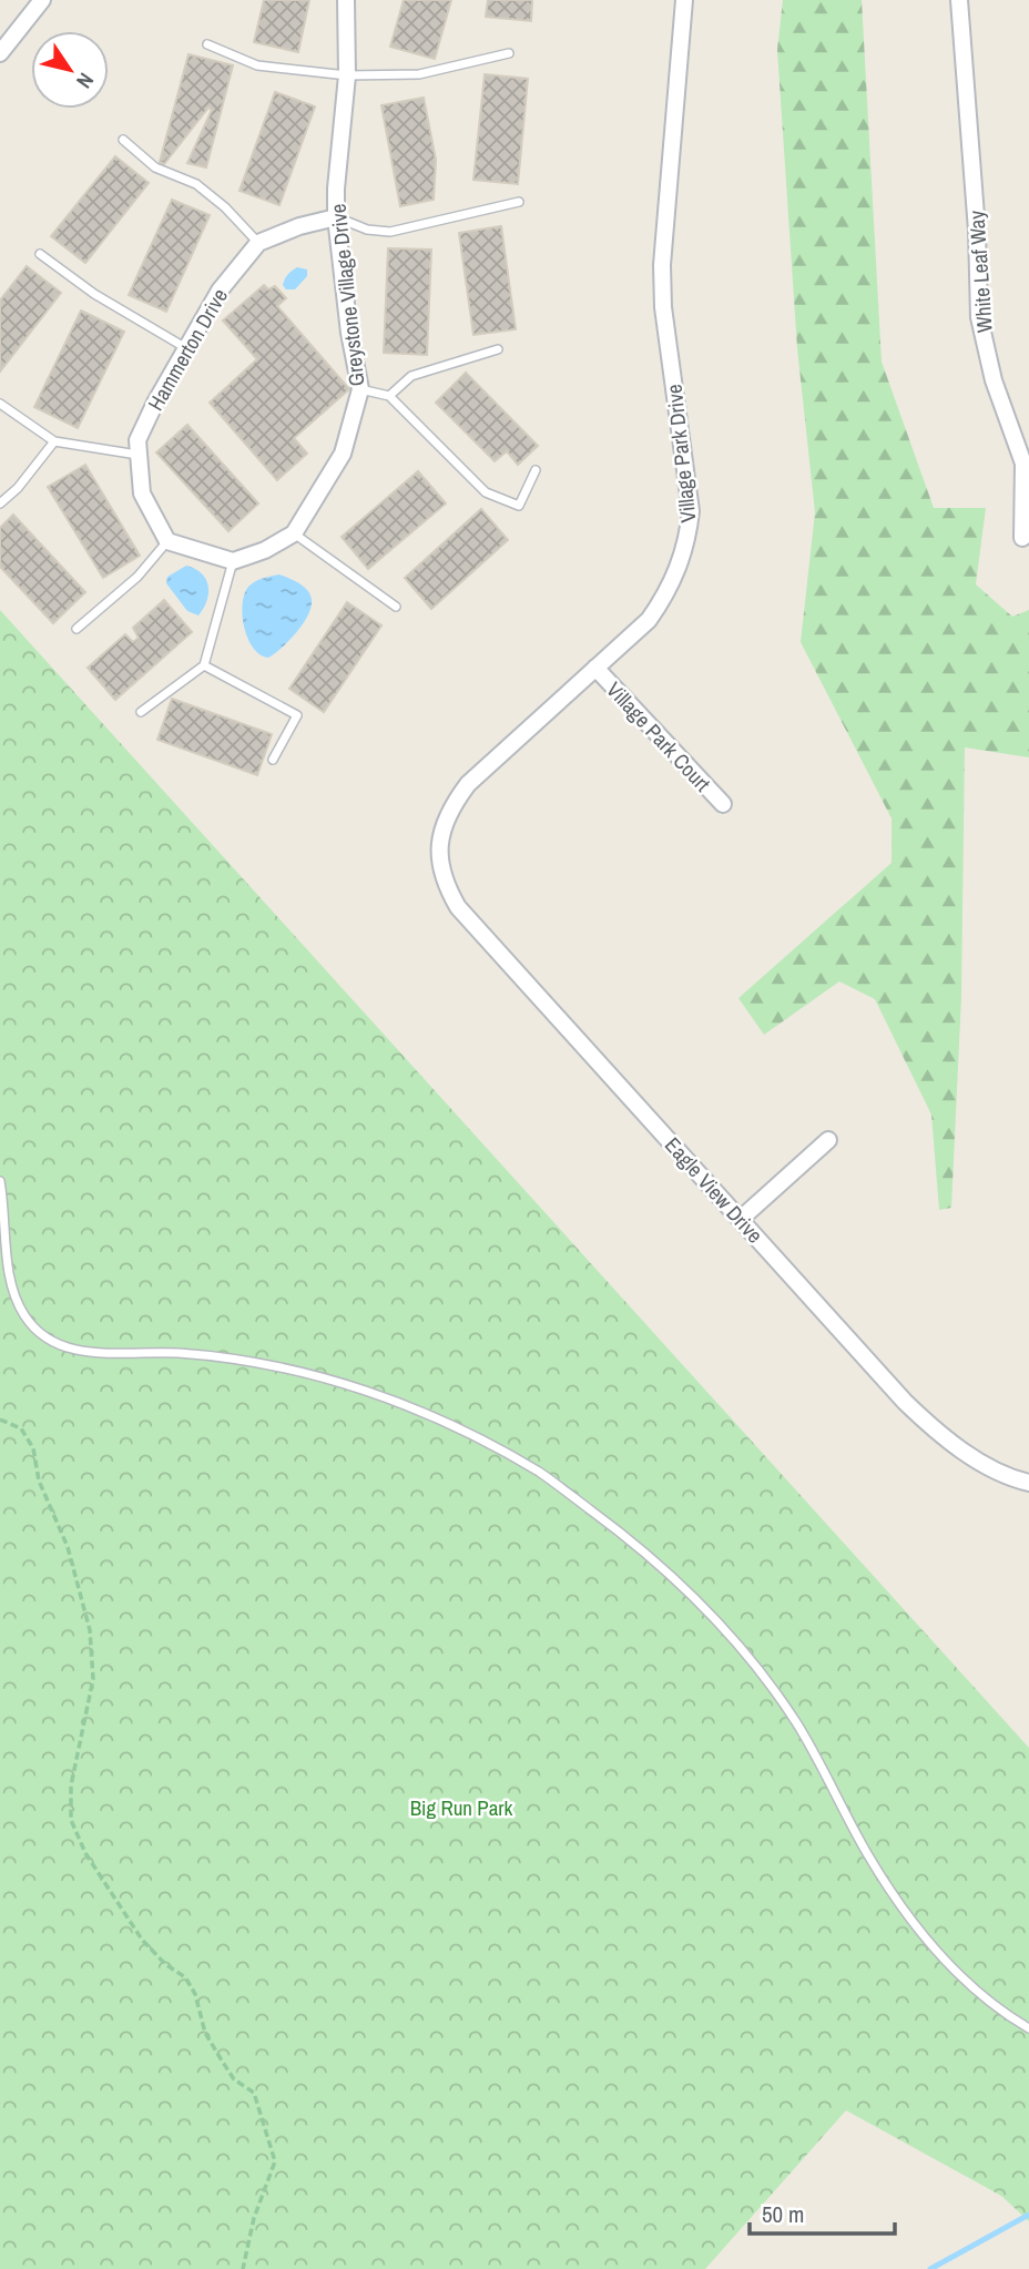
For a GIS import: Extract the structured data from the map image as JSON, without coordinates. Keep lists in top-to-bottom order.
{
  "streets": {
    "street": [
      "White Leaf Way",
      "Greystone Village Drive",
      "Hammerton Drive",
      "Village Park Drive",
      "Village Park Court",
      "Eagle View Drive"
    ]
  },
  "crossings": [
    ["Greystone Village Drive", "Hammerton Drive"],
    ["Village Park Drive", "Village Park Court"],
    ["Village Park Drive", "Eagle View Drive"]
  ],
  "parks": ["Big Run Park"],
  "scale_bar": "50 m",
  "north": "bottom right"
}
